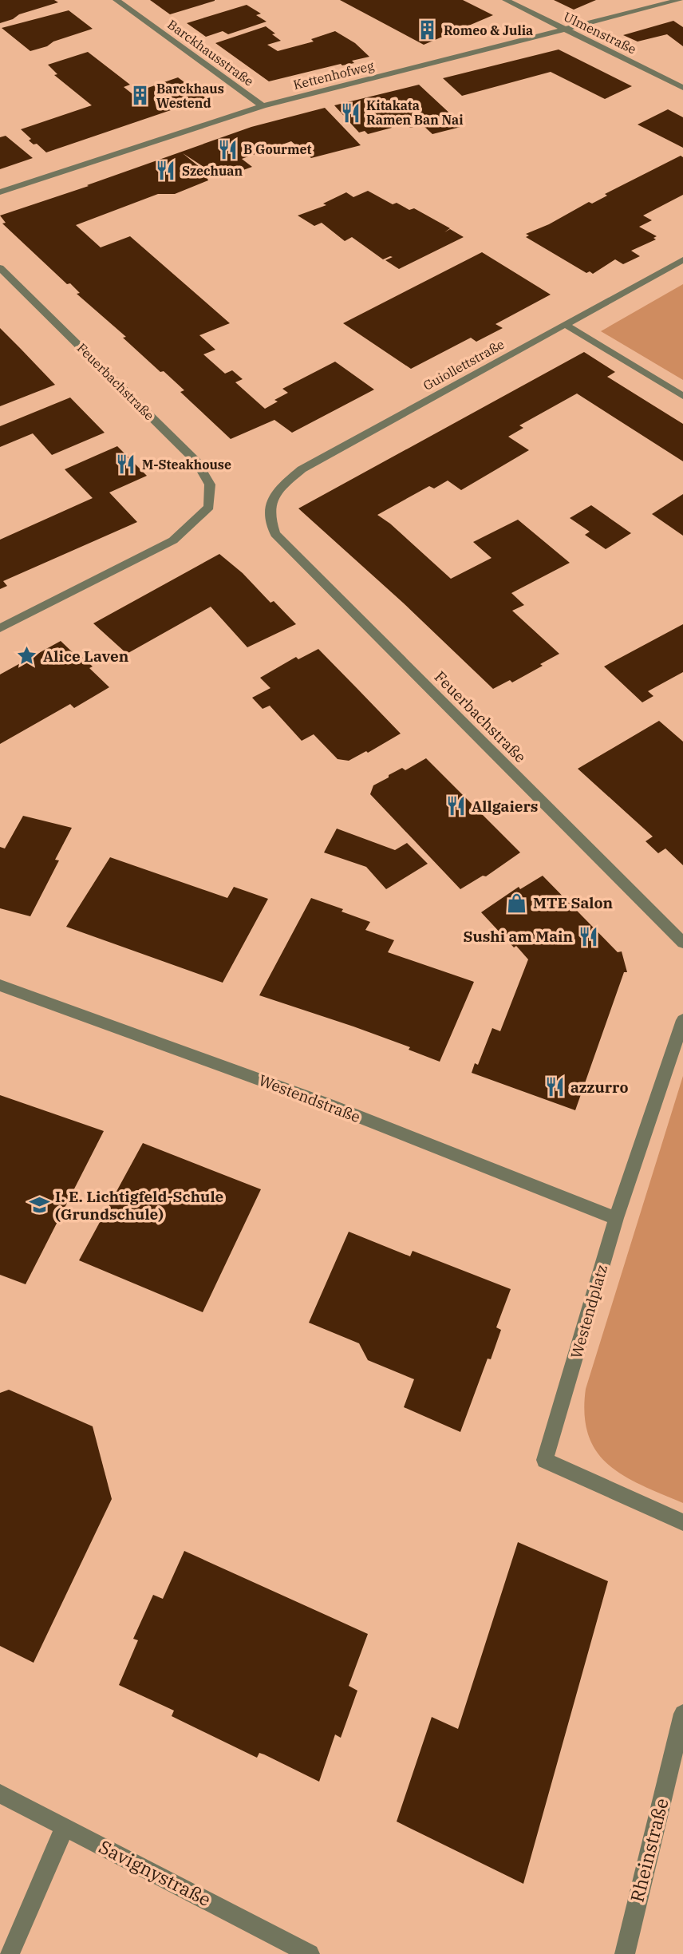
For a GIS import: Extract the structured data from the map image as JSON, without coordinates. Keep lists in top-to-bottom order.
{
  "streets": {
    "street": [
      "Ulmenstraße",
      "Barckhausstraße",
      "Kettenhofweg",
      "Guiollettstraße",
      "Feuerbachstraße",
      "Westendstraße",
      "Westendplatz",
      "Rheinstraße",
      "Savignystraße"
    ]
  },
  "crossings": [
    ["Ulmenstraße", "Kettenhofweg"],
    ["Barckhausstraße", "Kettenhofweg"],
    ["Guiollettstraße", "Feuerbachstraße"],
    ["Westendstraße", "Westendplatz"]
  ],
  "places": {
    "building": ["Romeo & Julia", "Barckhaus Westend"],
    "restaurant": [
      "Kitakata Ramen Ban Nai",
      "B Gourmet",
      "Szechuan",
      "M-Steakhouse",
      "Allgaiers",
      "Sushi am Main",
      "azzurro"
    ],
    "place": ["Alice Laven"],
    "shop": ["MTE Salon"],
    "school or university": ["I. E. Lichtigfeld-Schule (Grundschule)"]
  }
}
